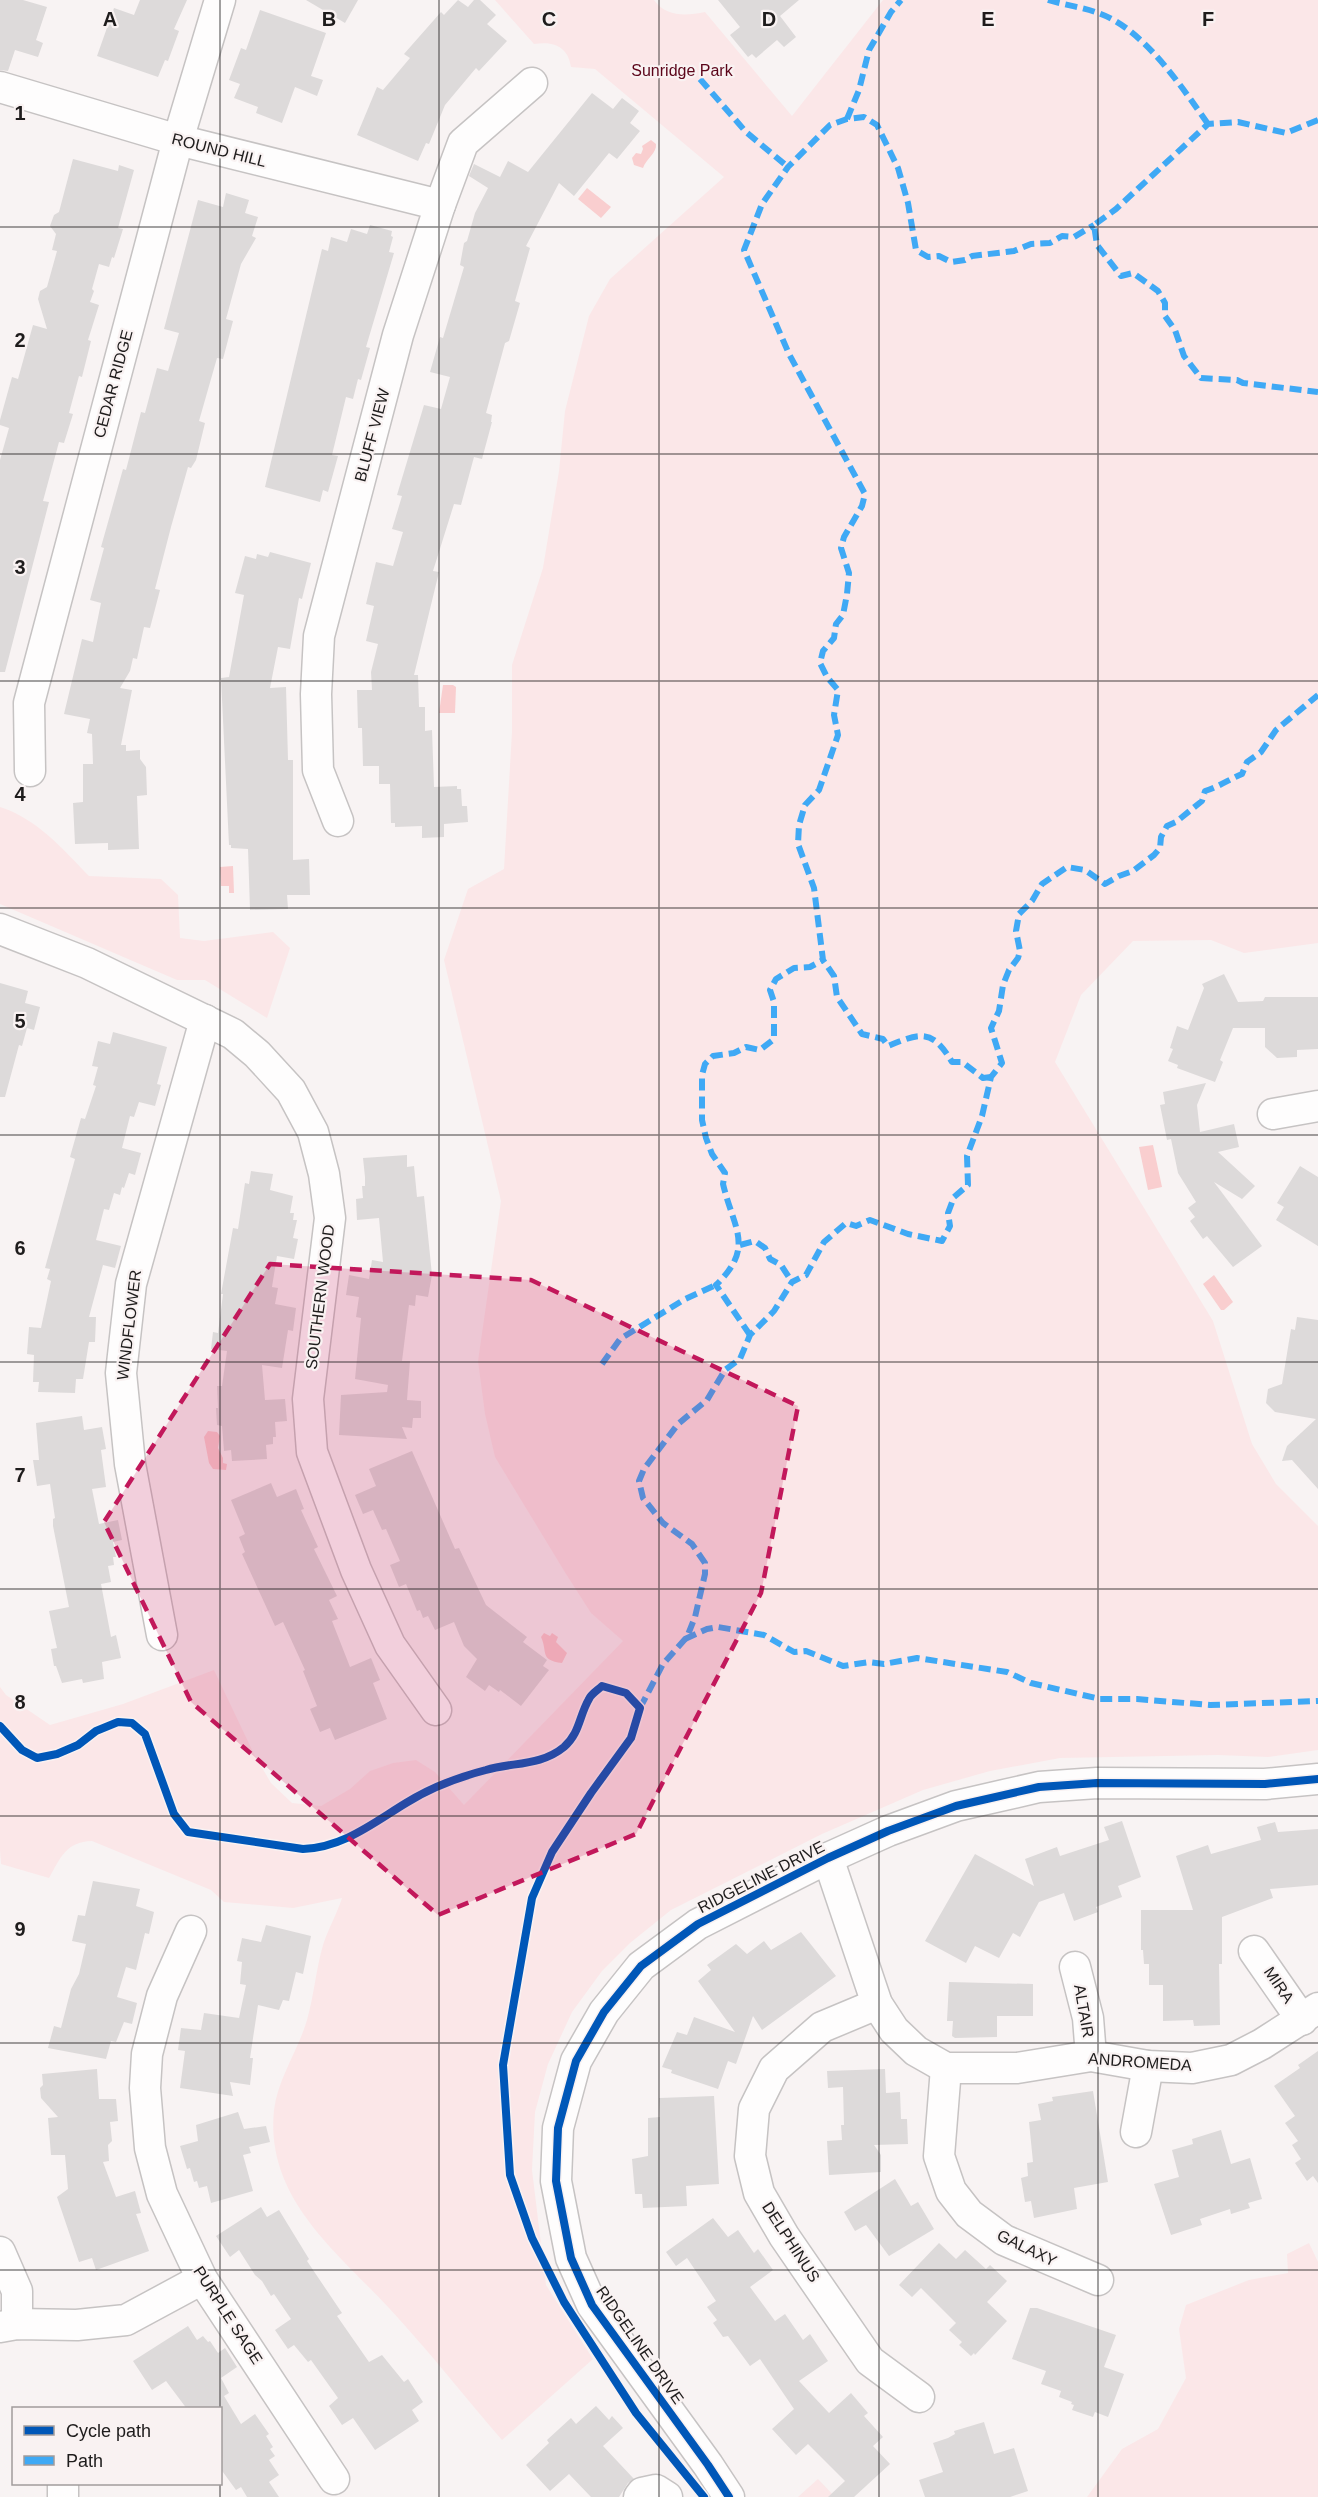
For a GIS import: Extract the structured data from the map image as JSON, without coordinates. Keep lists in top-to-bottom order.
{
  "streets": {
    "street": [
      "ROUND HILL",
      "CEDAR RIDGE",
      "BLUFF VIEW",
      "SOUTHERN WOOD",
      "WINDFLOWER",
      "RIDGELINE DRIVE",
      "MIRA",
      "ALTAIR",
      "ANDROMEDA",
      "DELPHINUS",
      "GALAXY",
      "PURPLE SAGE"
    ]
  },
  "crossings": [
    ["ROUND HILL", "CEDAR RIDGE"],
    ["ROUND HILL", "BLUFF VIEW"],
    ["SOUTHERN WOOD", "WINDFLOWER"],
    ["RIDGELINE DRIVE", "ANDROMEDA"],
    ["MIRA", "ANDROMEDA"],
    ["ALTAIR", "ANDROMEDA"],
    ["ANDROMEDA", "DELPHINUS"],
    ["ANDROMEDA", "GALAXY"]
  ],
  "parks": ["Sunridge Park"],
  "legend": ["Cycle path", "Path"],
  "grid": {
    "columns": [
      "A",
      "B",
      "C",
      "D",
      "E",
      "F"
    ],
    "rows": [
      "1",
      "2",
      "3",
      "4",
      "5",
      "6",
      "7",
      "8",
      "9"
    ]
  }
}
